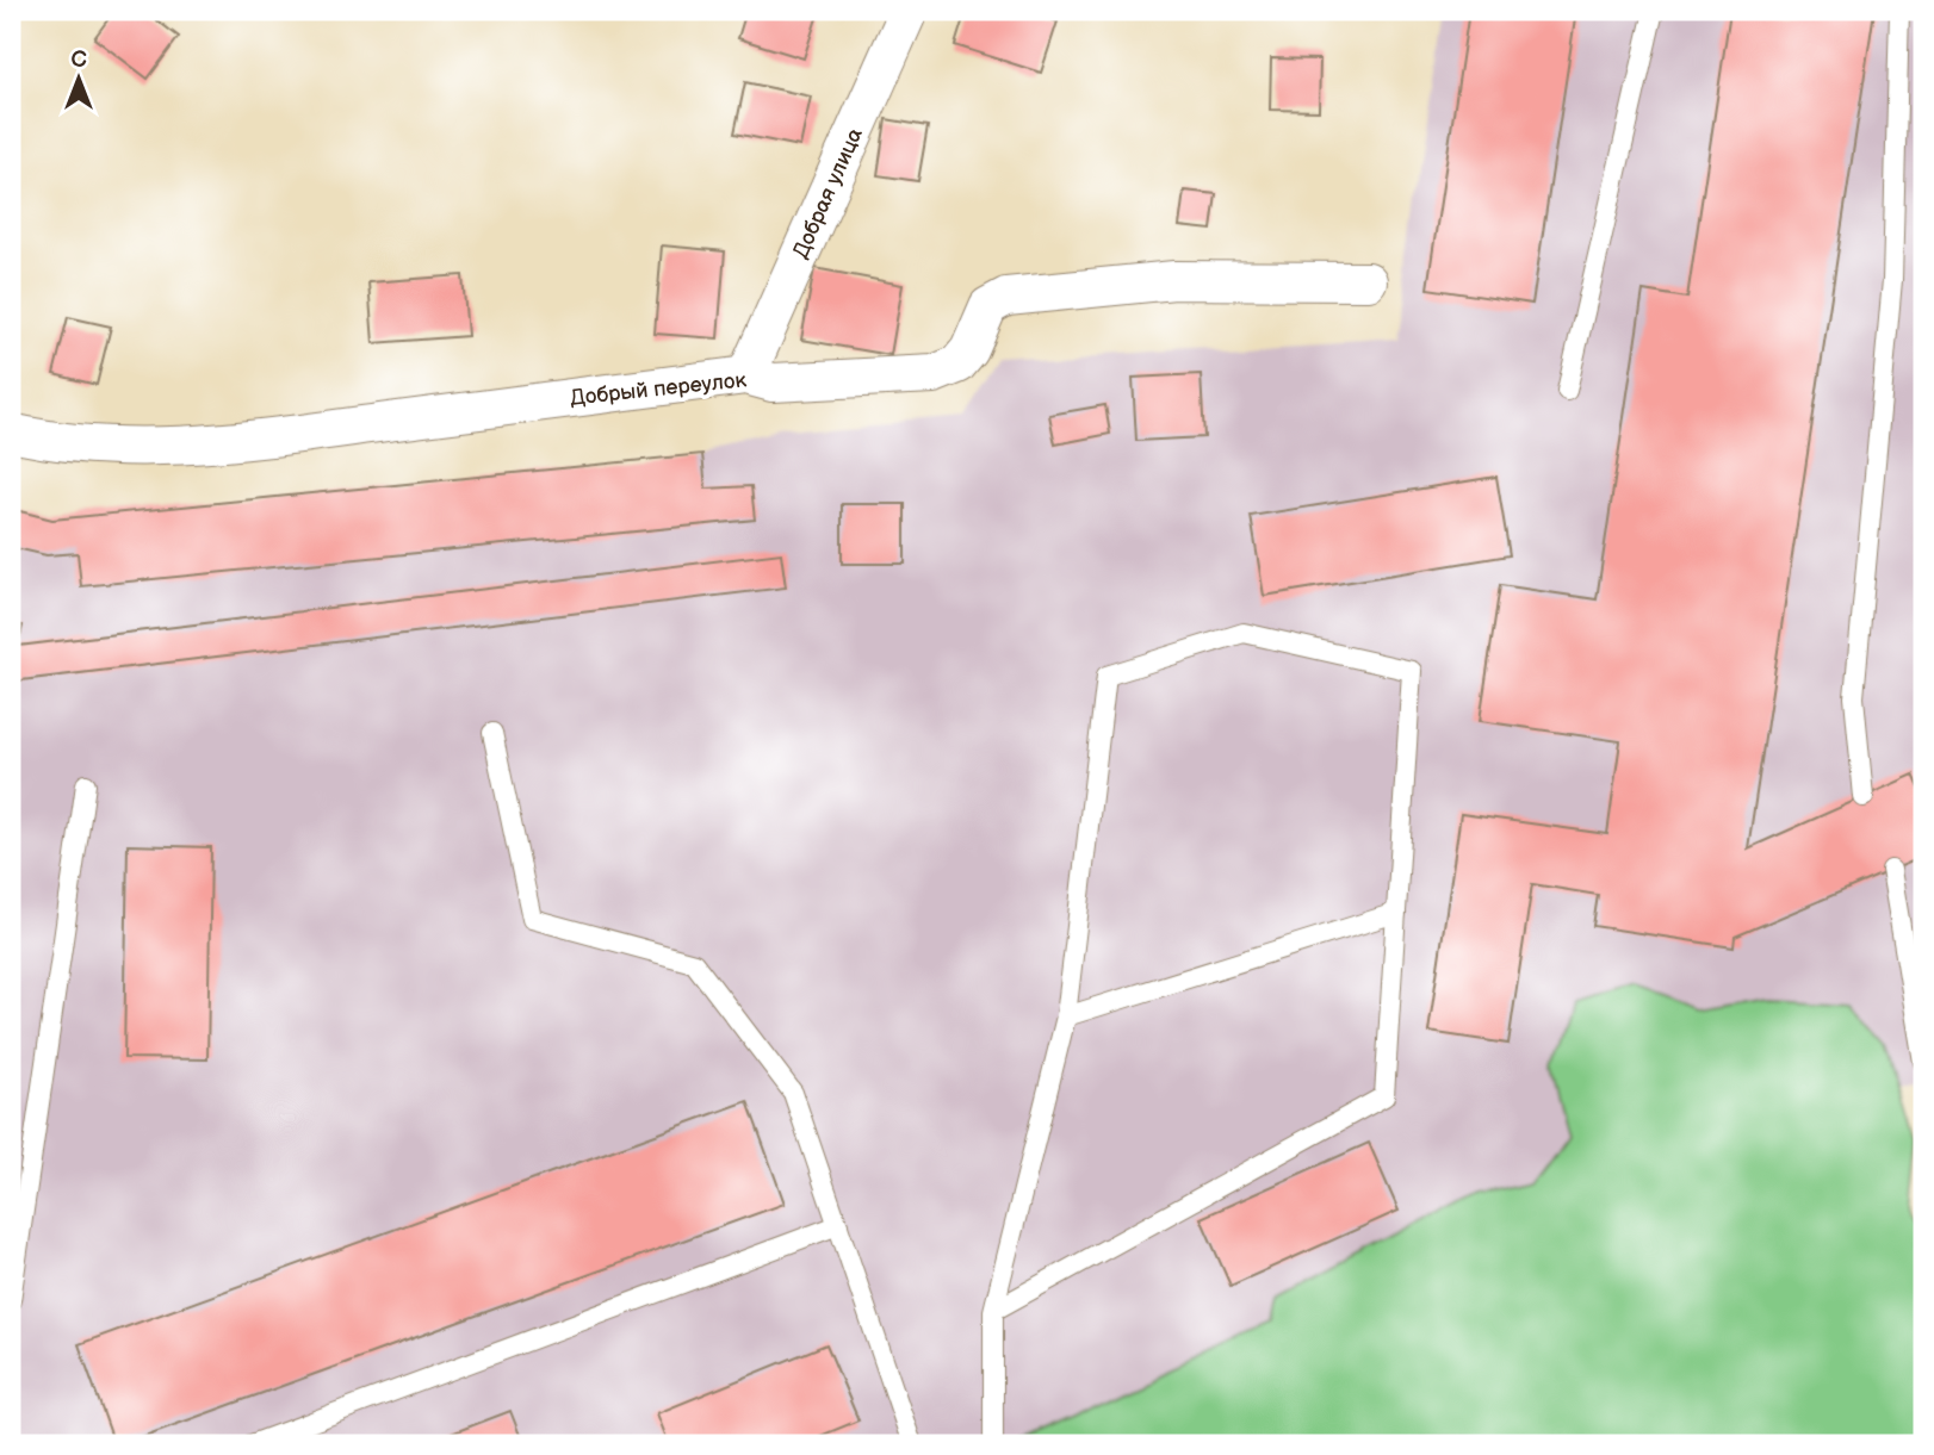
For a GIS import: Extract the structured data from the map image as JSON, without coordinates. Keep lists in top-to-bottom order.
{
  "streets": {
    "street": ["Добрая улица", "Добрый переулок"]
  },
  "crossings": [
    ["Добрая улица", "Добрый переулок"]
  ],
  "north": "top"
}
